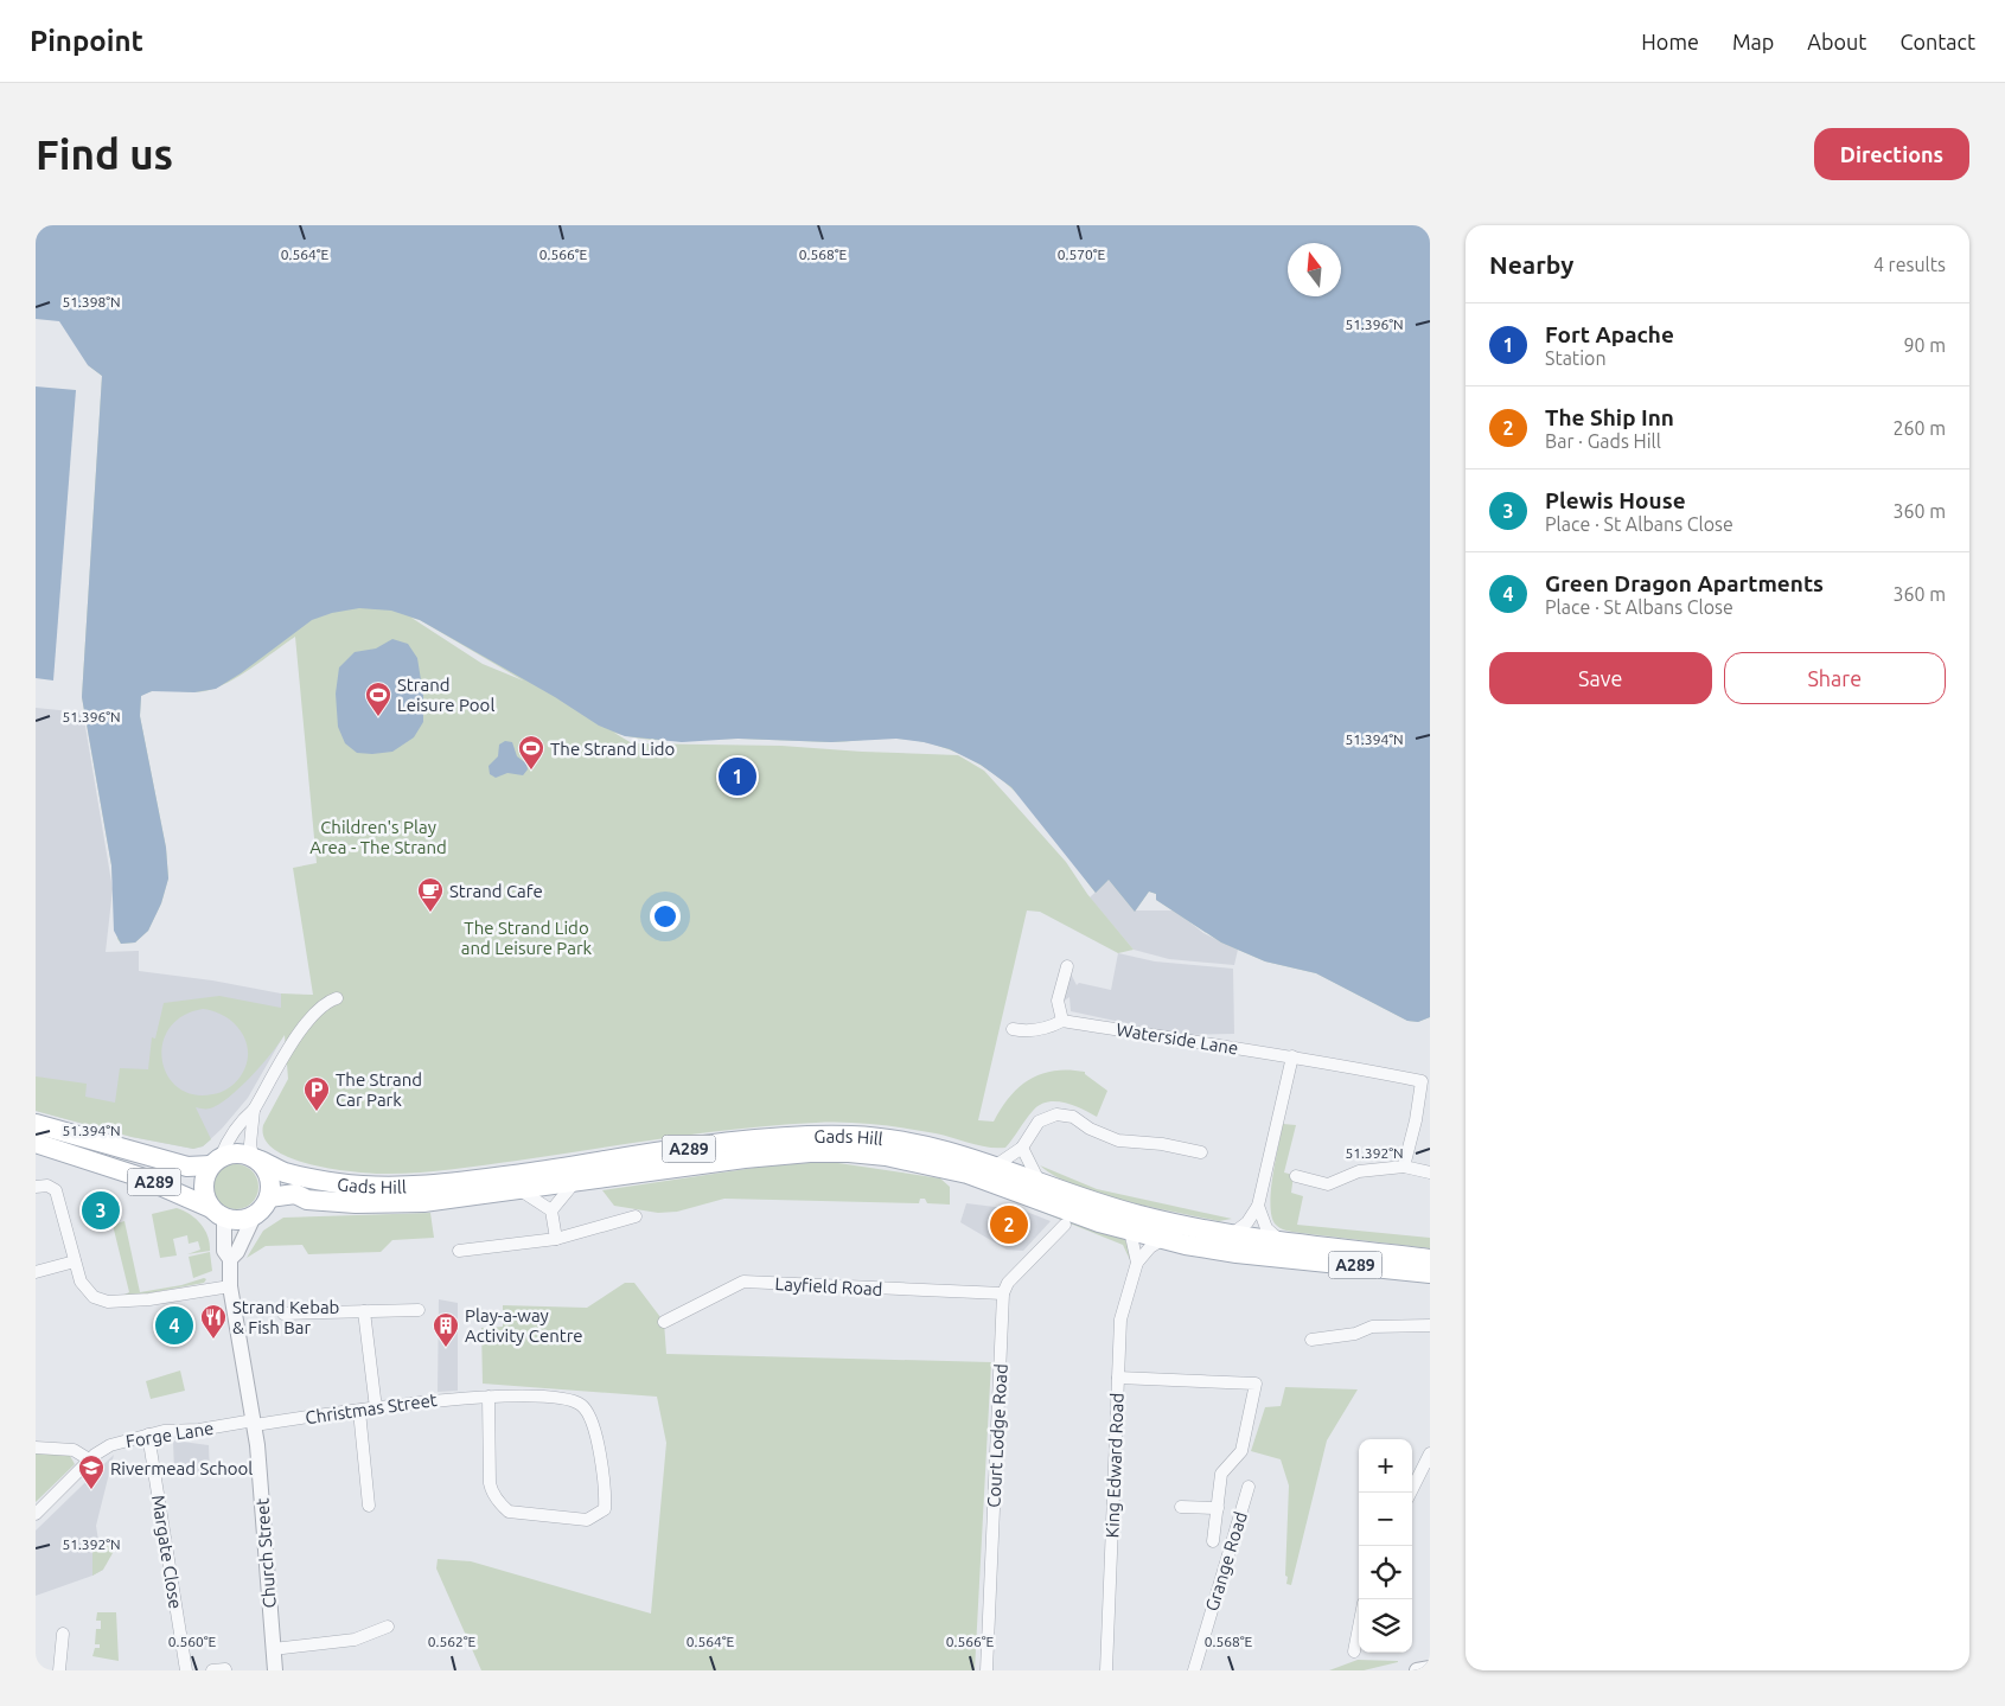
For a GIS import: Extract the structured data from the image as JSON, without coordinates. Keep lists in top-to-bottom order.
{
  "streets": {
    "main road": ["Gads Hill", "A289"],
    "street": [
      "Waterside Lane",
      "Layfield Road",
      "Christmas Street",
      "Forge Lane",
      "Court Lodge Road",
      "King Edward Road",
      "Margate Close",
      "Church Street",
      "Grange Road"
    ]
  },
  "crossings": [
    ["Gads Hill", "A289"],
    ["Gads Hill", "King Edward Road"],
    ["Gads Hill", "Church Street"],
    ["A289", "Church Street"],
    ["Layfield Road", "Court Lodge Road"],
    ["Christmas Street", "Forge Lane"],
    ["Christmas Street", "Church Street"],
    ["Forge Lane", "Margate Close"],
    ["Forge Lane", "Church Street"]
  ],
  "parks": ["Children's Play Area - The Strand", "The Strand Lido and Leisure Park"],
  "places": {
    "sports": ["Strand Leisure Pool", "The Strand Lido"],
    "cafe": ["Strand Cafe"],
    "parking": ["The Strand Car Park"],
    "restaurant": ["Strand Kebab & Fish Bar"],
    "building": ["Play-a-way Activity Centre"],
    "school or university": ["Rivermead School"]
  },
  "north": "top",
  "page": {
    "header": "Pinpoint",
    "nav": [
      "Home",
      "Map",
      "About",
      "Contact"
    ],
    "buttons": [
      "Directions",
      ["Save", "Share"]
    ],
    "title": "Find us",
    "heading": ["Nearby", "4 results"],
    "list": [
      {
        "mark": "1",
        "name": "Fort Apache",
        "note": "Station",
        "value": "90 m"
      },
      {
        "mark": "2",
        "name": "The Ship Inn",
        "note": "Bar · Gads Hill",
        "value": "260 m"
      },
      {
        "mark": "3",
        "name": "Plewis House",
        "note": "Place · St Albans Close",
        "value": "360 m"
      },
      {
        "mark": "4",
        "name": "Green Dragon Apartments",
        "note": "Place · St Albans Close",
        "value": "360 m"
      }
    ],
    "pins": [
      "1",
      "3",
      "2",
      "4"
    ],
    "map_buttons": ["+", "−"]
  },
  "coordinates": [
    "0.564°E",
    "0.566°E",
    "0.568°E",
    "0.570°E",
    "51.398°N",
    "51.396°N",
    "51.394°N",
    "51.392°N",
    "0.560°E",
    "0.562°E"
  ]
}
